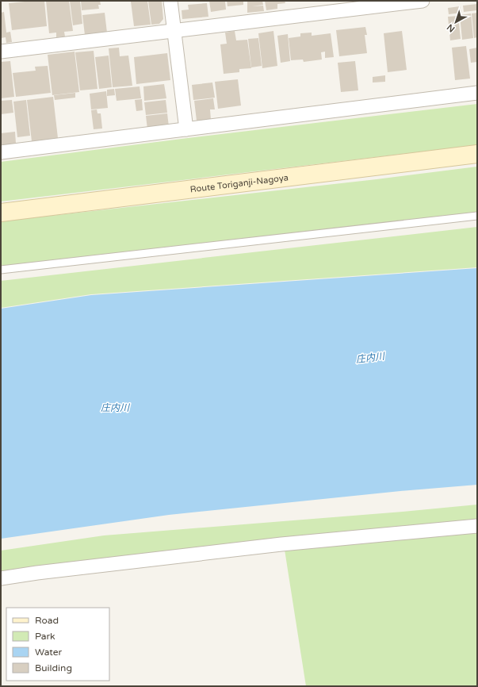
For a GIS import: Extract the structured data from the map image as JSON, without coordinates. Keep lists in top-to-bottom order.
{
  "streets": {
    "main road": ["Route Toriganji-Nagoya"]
  },
  "water": ["庄内川"],
  "legend": [
    "Road",
    "Park",
    "Water",
    "Building"
  ],
  "north": "bottom left"
}
